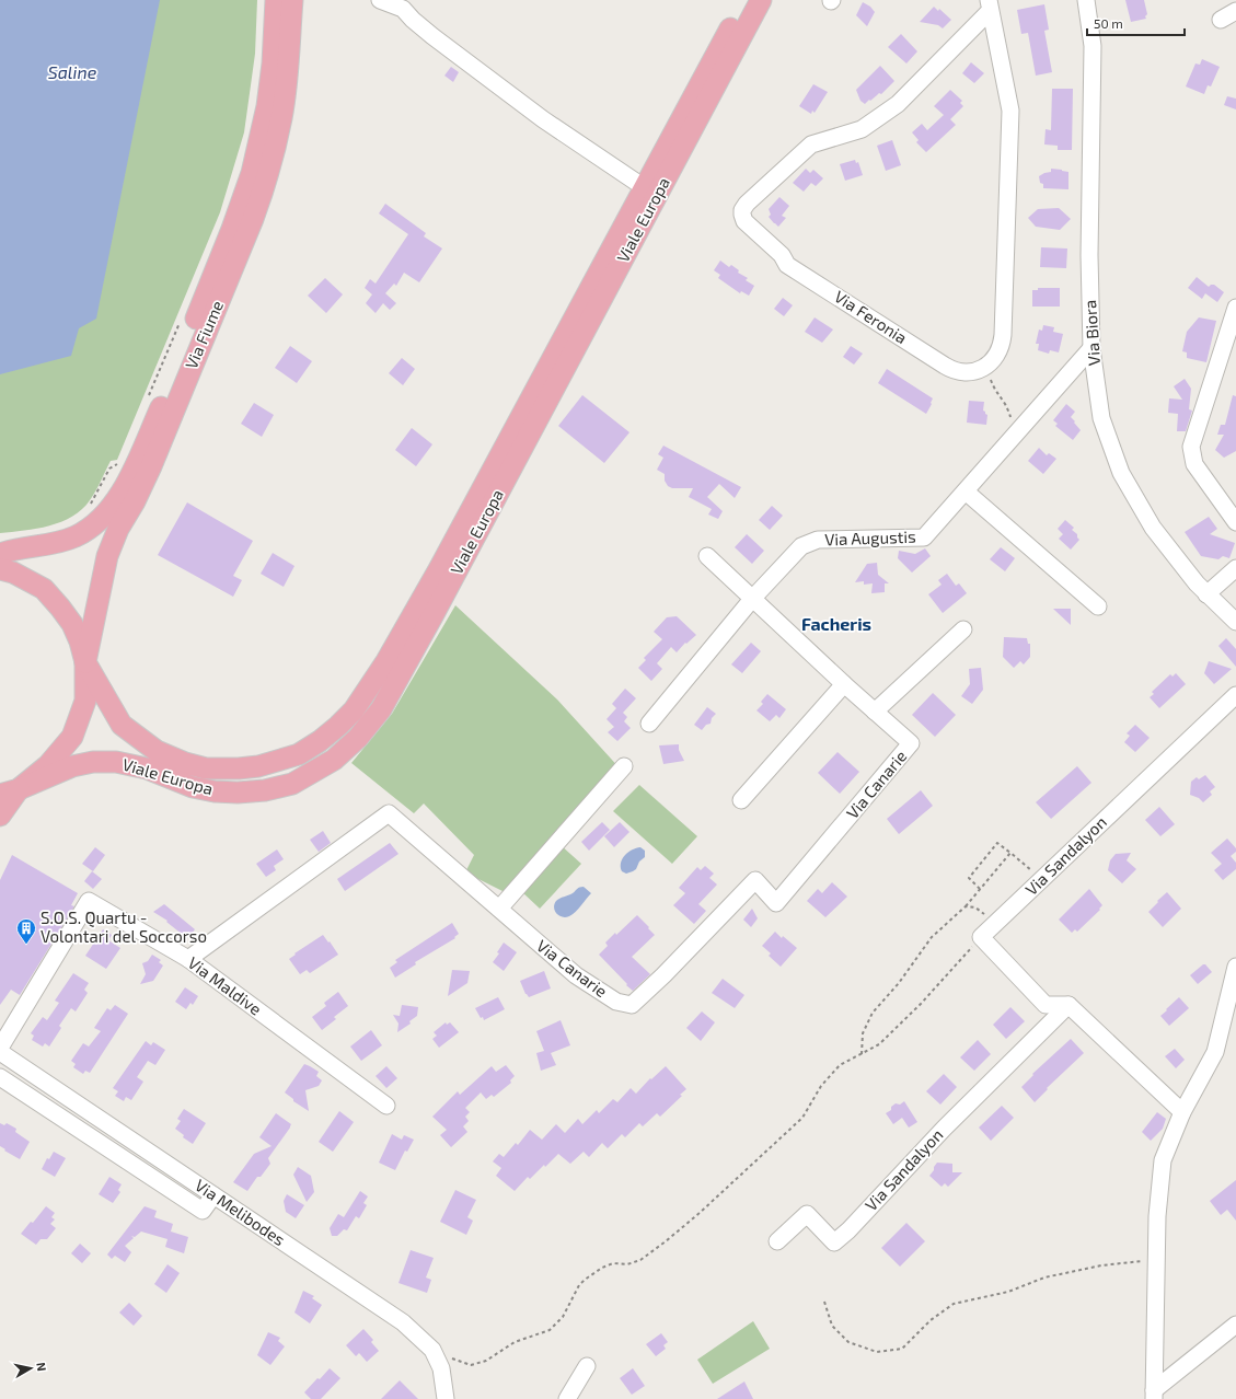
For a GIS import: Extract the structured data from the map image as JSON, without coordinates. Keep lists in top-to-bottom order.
{
  "streets": {
    "main road": ["Viale Europa", "Via Fiume"],
    "street": [
      "Via Feronia",
      "Via Biora",
      "Via Augustis",
      "Via Canarie",
      "Via Sandalyon",
      "Via Maldive",
      "Via Melibodes"
    ]
  },
  "crossings": [
    ["Viale Europa", "Via Fiume"],
    ["Via Biora", "Via Augustis"],
    ["Via Canarie", "Via Maldive"]
  ],
  "districts": ["Facheris"],
  "water": ["Saline"],
  "places": {
    "building": ["S.O.S. Quartu - Volontari del Soccorso"]
  },
  "scale_bar": "50 m",
  "north": "right"
}
